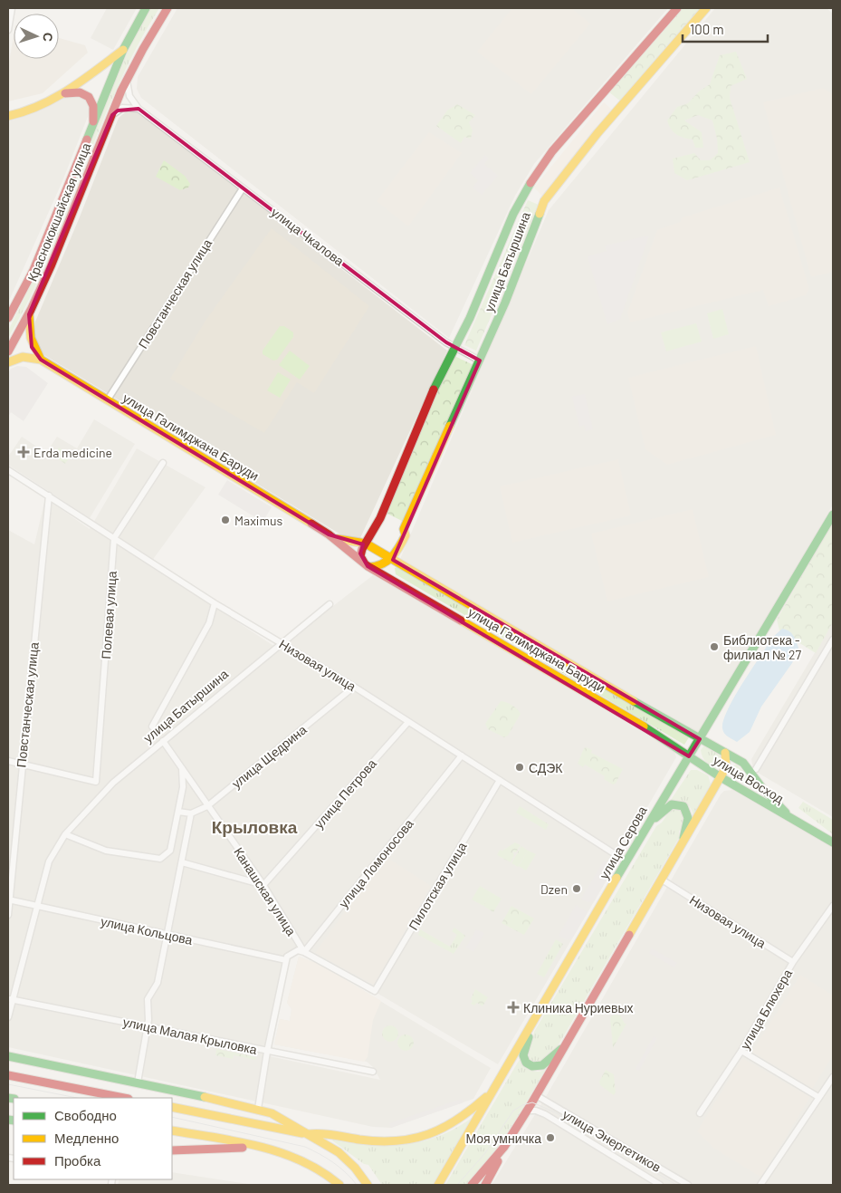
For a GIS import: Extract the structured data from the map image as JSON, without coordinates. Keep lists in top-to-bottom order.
{
  "streets": {
    "street": [
      "Краснококшайская улица",
      "улица Чкалова",
      "улица Батыршина",
      "Повстанческая улица",
      "улица Галимджана Баруди",
      "Полевая улица",
      "Низовая улица",
      "улица Щедрина",
      "улица Восход",
      "улица Петрова",
      "улица Серова",
      "улица Ломоносова",
      "Пилотская улица",
      "Канашская улица",
      "улица Кольцова",
      "улица Блюхера",
      "улица Малая Крыловка",
      "улица Энергетиков"
    ]
  },
  "crossings": [
    ["Краснококшайская улица", "улица Чкалова"],
    ["Краснококшайская улица", "улица Галимджана Баруди"],
    ["улица Чкалова", "улица Батыршина"],
    ["улица Чкалова", "Повстанческая улица"],
    ["улица Батыршина", "улица Галимджана Баруди"],
    ["улица Батыршина", "Низовая улица"],
    ["улица Батыршина", "Канашская улица"],
    ["Повстанческая улица", "улица Галимджана Баруди"],
    ["Повстанческая улица", "Полевая улица"],
    ["Повстанческая улица", "Низовая улица"],
    ["Повстанческая улица", "улица Кольцова"],
    ["улица Галимджана Баруди", "улица Восход"],
    ["улица Галимджана Баруди", "улица Серова"],
    ["Полевая улица", "Низовая улица"],
    ["Низовая улица", "улица Щедрина"],
    ["Низовая улица", "улица Петрова"],
    ["Низовая улица", "улица Серова"],
    ["Низовая улица", "улица Ломоносова"],
    ["Низовая улица", "Пилотская улица"],
    ["Низовая улица", "улица Блюхера"],
    ["улица Щедрина", "Канашская улица"],
    ["улица Восход", "улица Серова"],
    ["улица Петрова", "Канашская улица"],
    ["улица Ломоносова", "Пилотская улица"],
    ["улица Ломоносова", "Канашская улица"],
    ["улица Ломоносова", "улица Кольцова"],
    ["Пилотская улица", "Канашская улица"]
  ],
  "districts": ["Крыловка"],
  "places": {
    "health": ["Erda medicine", "Клиника Нуриевых"],
    "other": [
      "Maximus",
      "Библиотека - филиал № 27",
      "СДЭК",
      "Dzen",
      "Моя умничка"
    ]
  },
  "legend": ["Свободно", "Медленно", "Пробка"],
  "scale_bar": "100 m",
  "north": "right"
}
